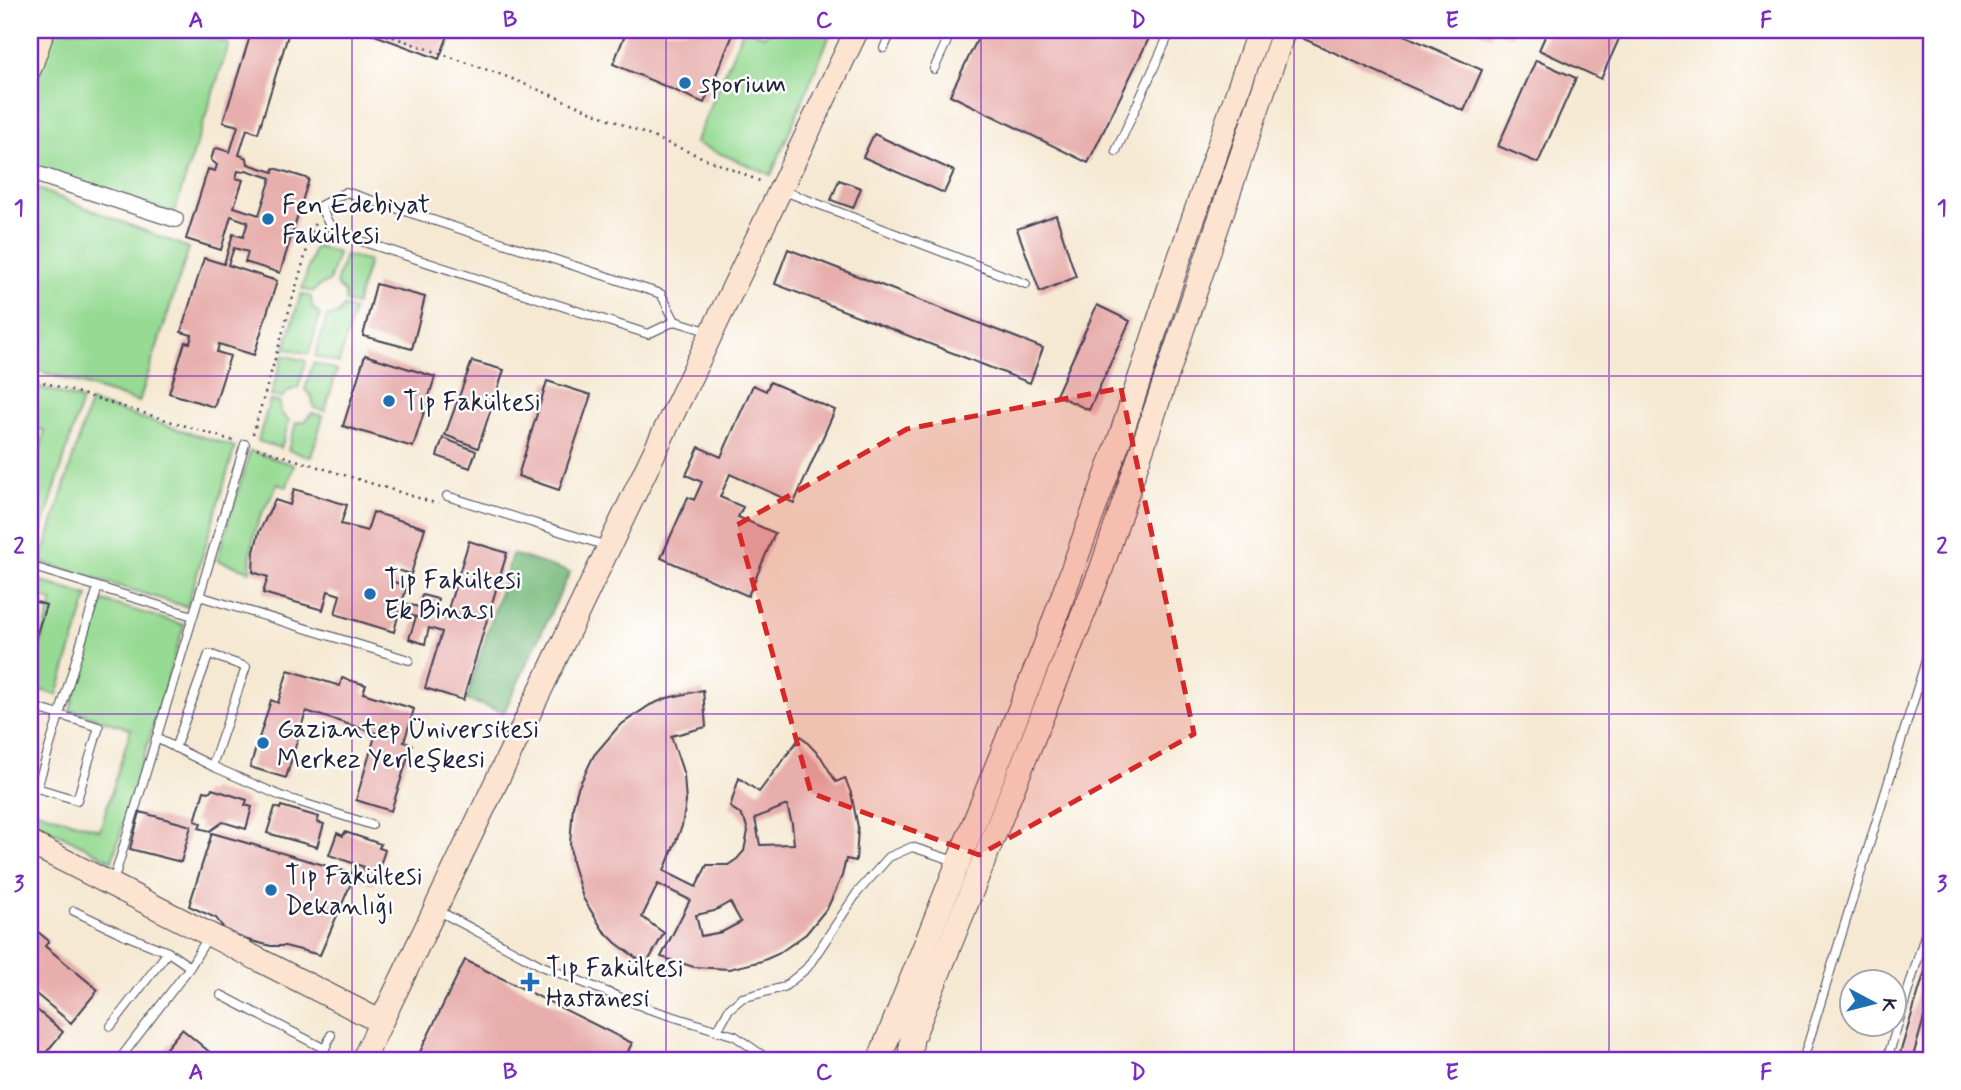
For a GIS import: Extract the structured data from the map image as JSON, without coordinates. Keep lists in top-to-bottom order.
{
  "places": {
    "other": [
      "sporium",
      "Fen Edebiyat Fakültesi",
      "Tıp Fakültesi",
      "Tıp Fakültesi Ek Binası",
      "Gaziantep Üniversitesi Merkez Yerleşkesi",
      "Tıp Fakültesi Dekanlığı"
    ],
    "health": ["Tıp Fakültesi Hastanesi"]
  },
  "north": "right",
  "grid": {
    "columns": [
      "A",
      "B",
      "C",
      "D",
      "E",
      "F"
    ],
    "rows": ["1", "2", "3"]
  }
}
